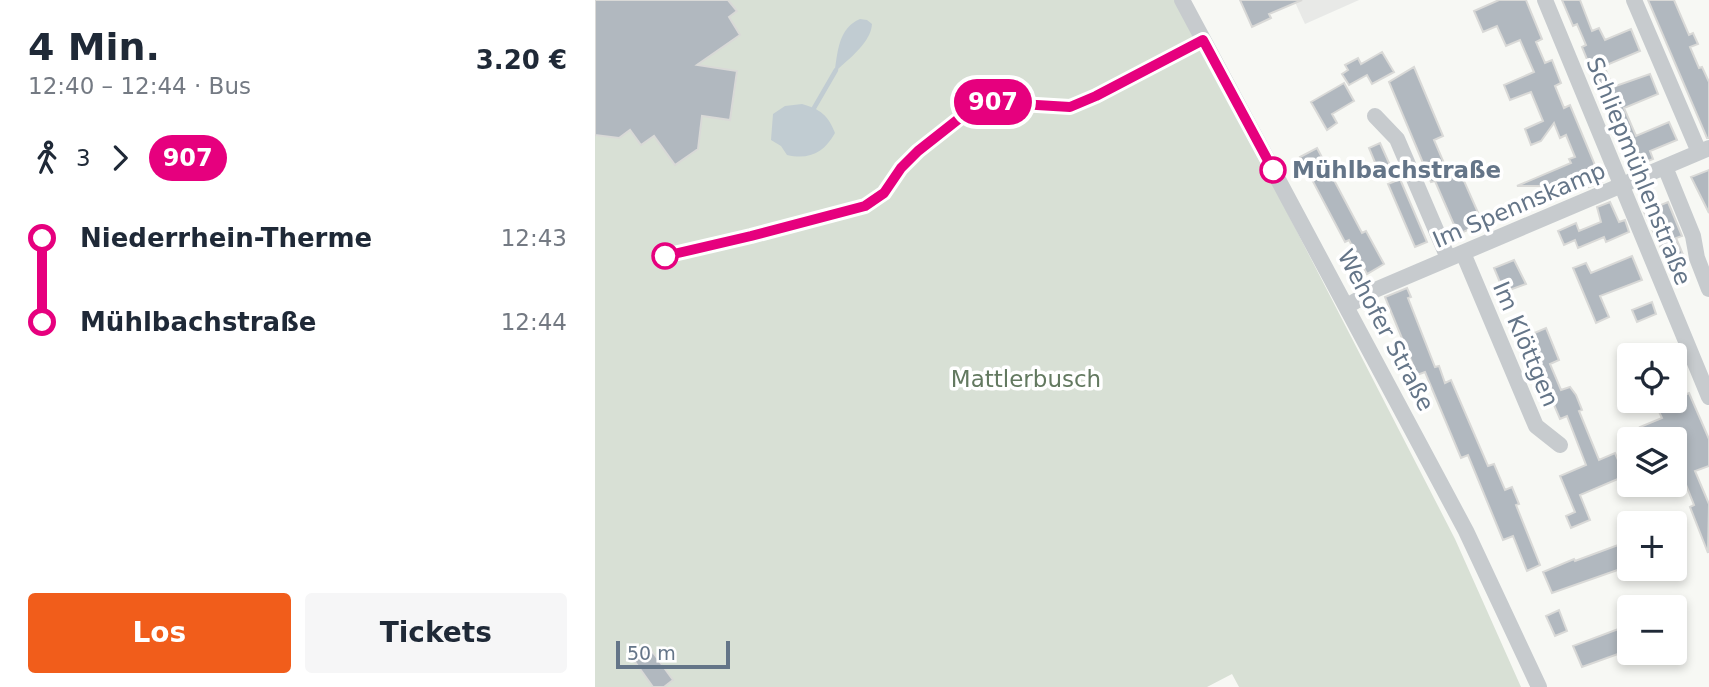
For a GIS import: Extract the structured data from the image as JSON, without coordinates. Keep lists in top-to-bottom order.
{
  "streets": {
    "street": [
      "Schliepmühlenstraße",
      "Im Spennskamp",
      "Wehofer Straße",
      "Im Klöttgen"
    ]
  },
  "crossings": [
    ["Schliepmühlenstraße", "Im Spennskamp"],
    ["Im Spennskamp", "Wehofer Straße"],
    ["Im Spennskamp", "Im Klöttgen"]
  ],
  "parks": ["Mattlerbusch"],
  "places": ["Mühlbachstraße"],
  "lines": ["bus line 907"],
  "scale_bar": "50 m",
  "page": {
    "heading": ["4 Min.", "12:40 – 12:44 · Bus", "3.20 €"],
    "on_map": "907",
    "legs": ["3", "907"],
    "list": [
      {
        "name": "Niederrhein-Therme",
        "value": "12:43"
      },
      {
        "name": "Mühlbachstraße",
        "value": "12:44"
      }
    ],
    "map_buttons": ["+", "−"],
    "buttons": ["Los", "Tickets"],
    "scale": "50 m"
  }
}
